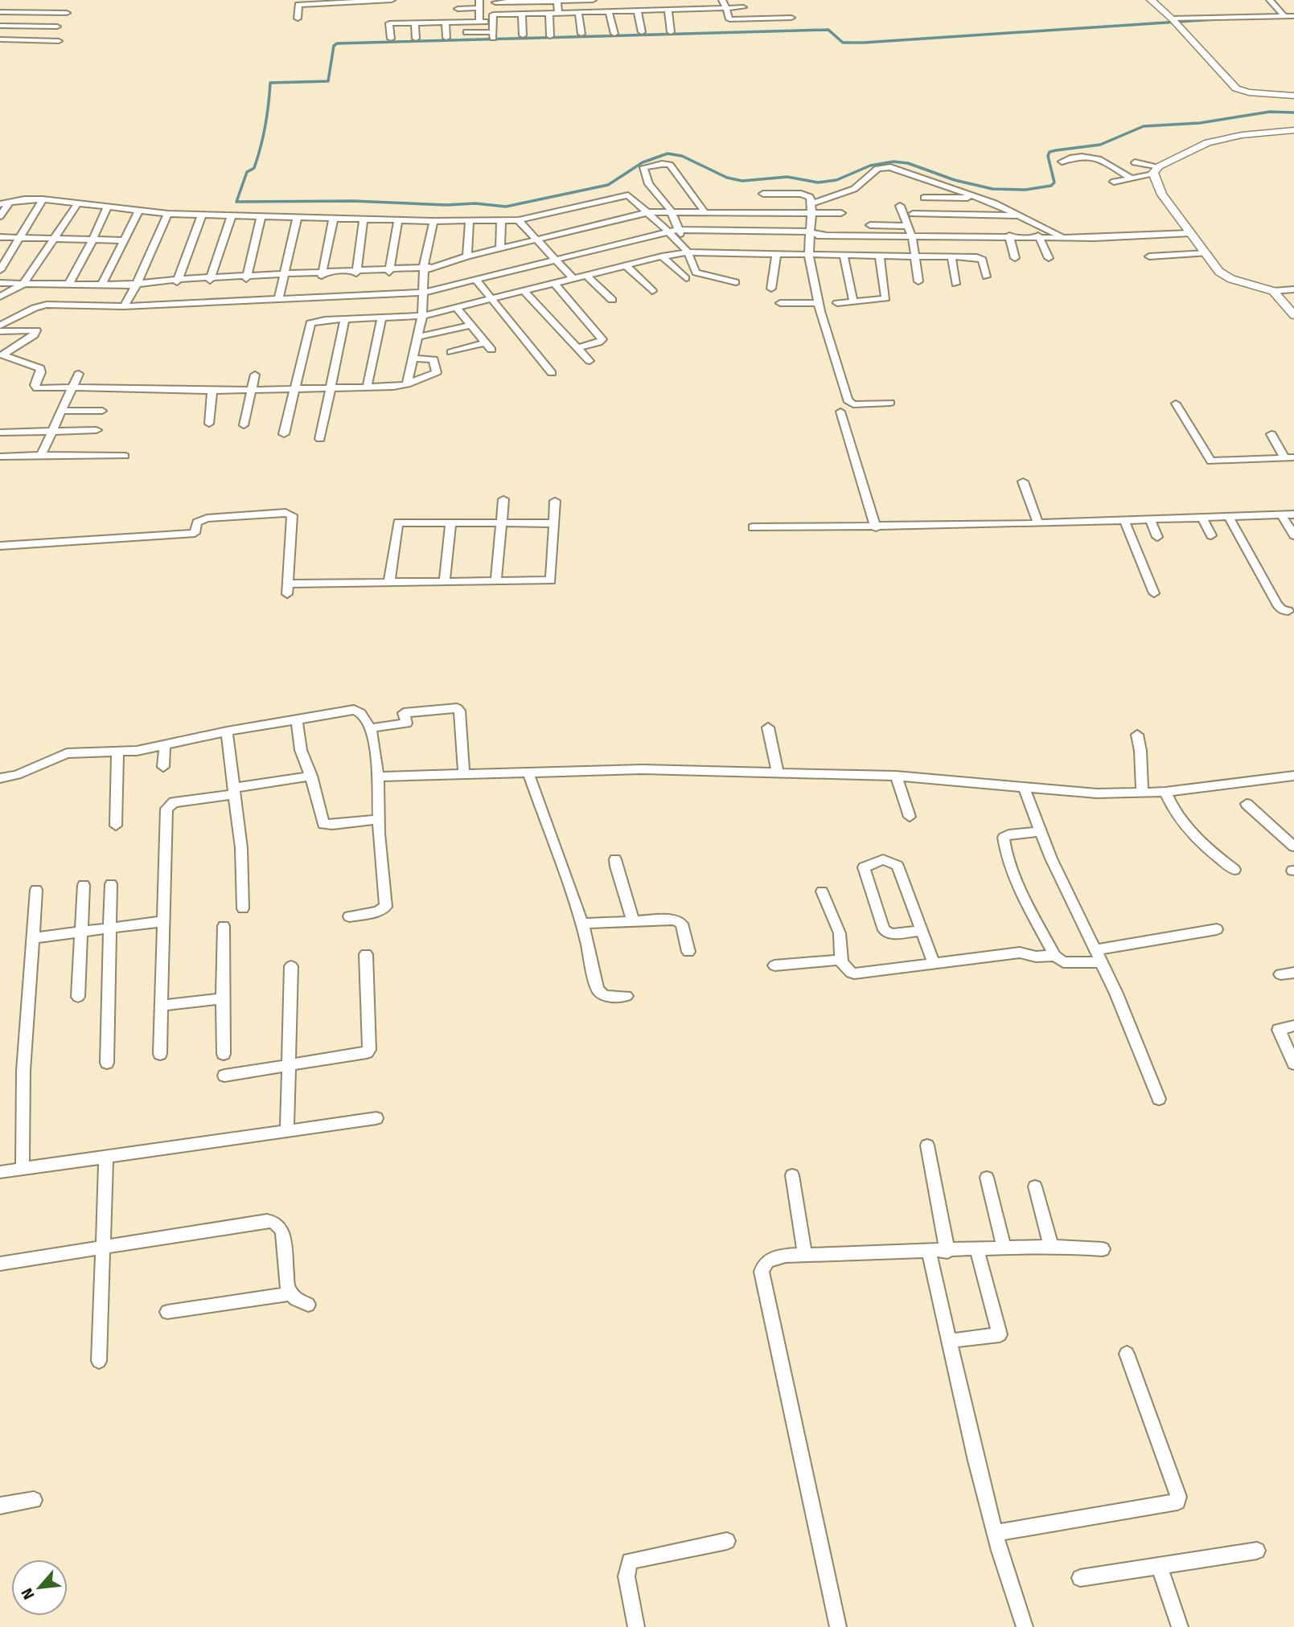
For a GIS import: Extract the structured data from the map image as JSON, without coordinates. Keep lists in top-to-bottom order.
{
  "north": "bottom left"
}
